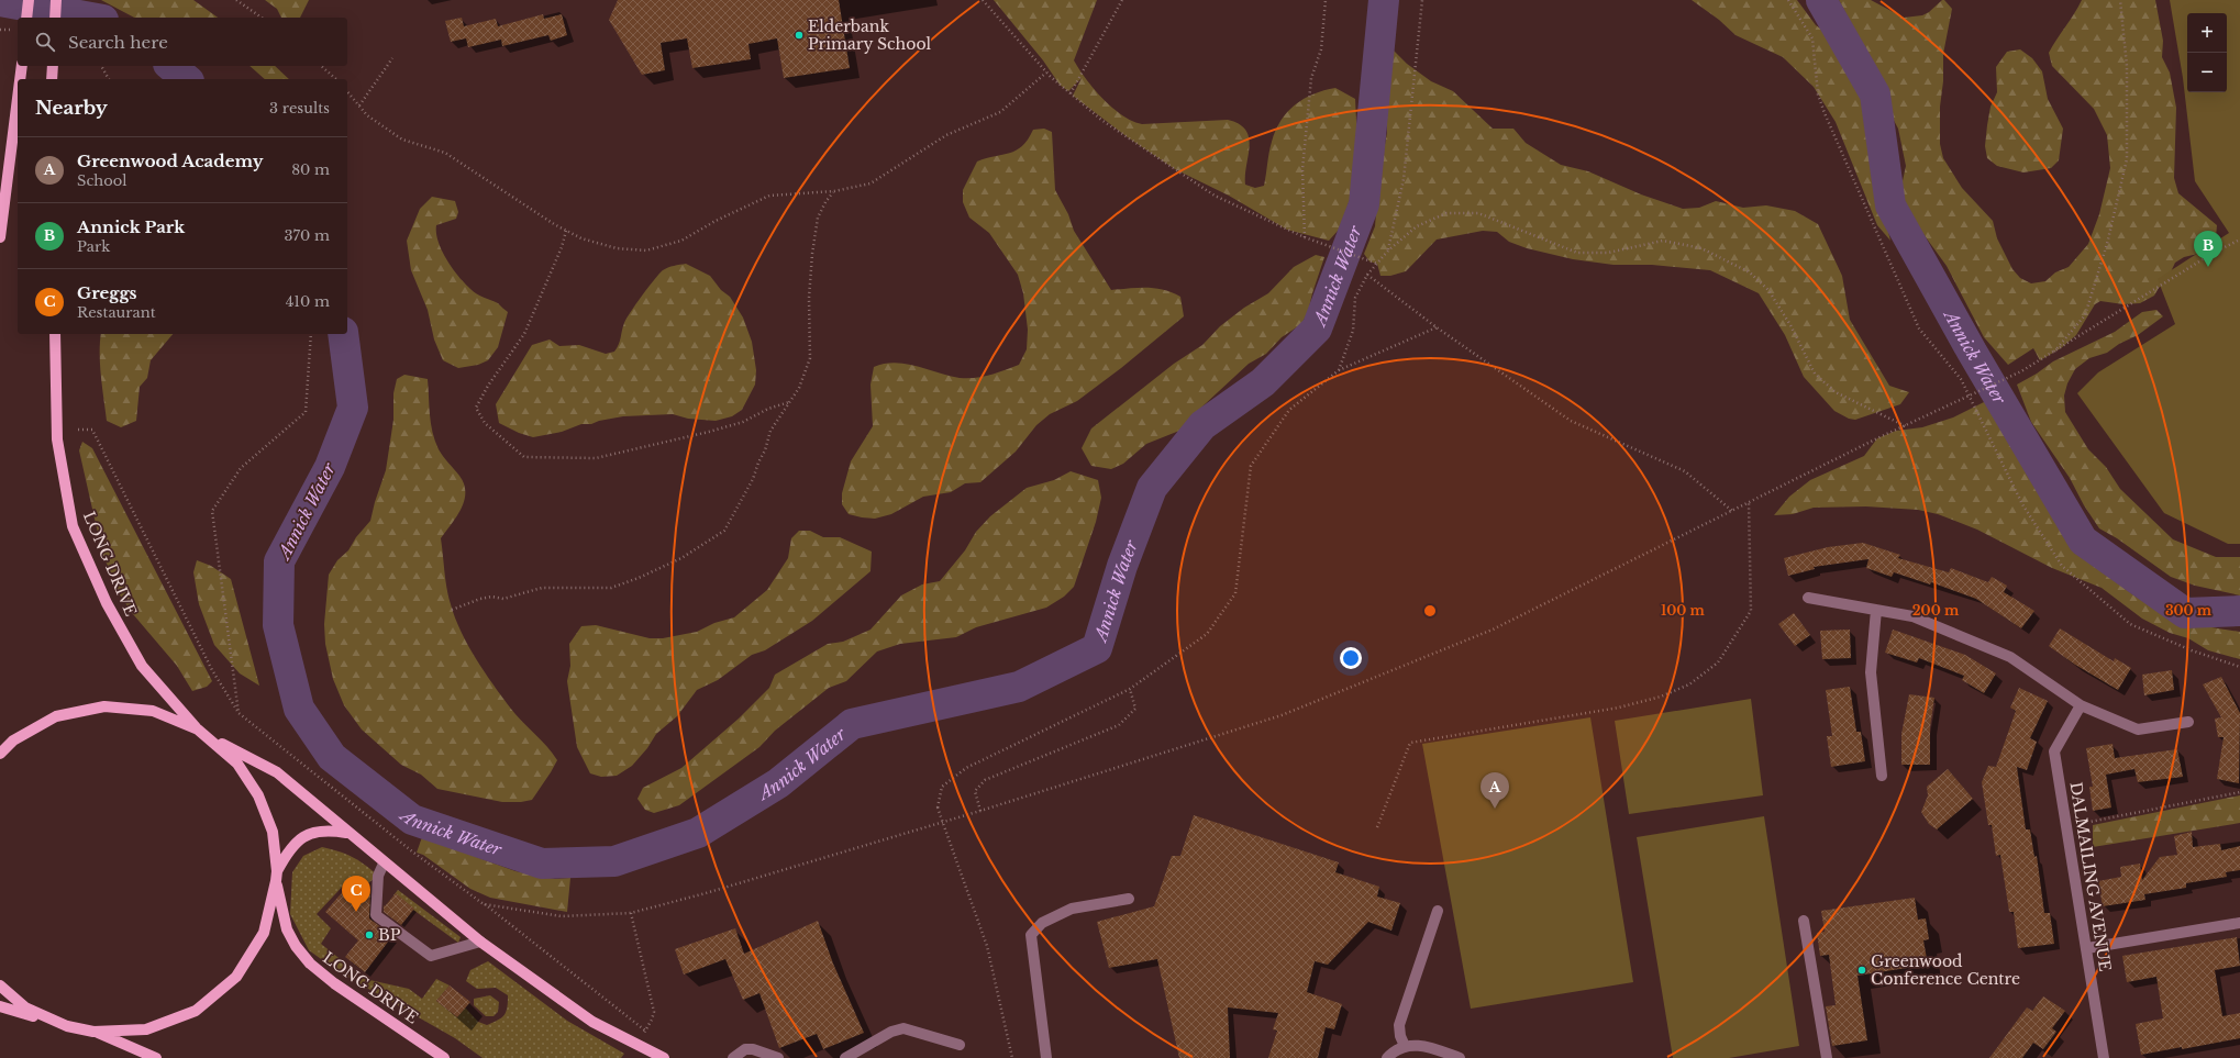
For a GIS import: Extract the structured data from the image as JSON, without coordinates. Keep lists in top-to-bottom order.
{
  "streets": {
    "main road": ["LONG DRIVE"],
    "street": ["DALMAILING AVENUE"]
  },
  "water": ["Annick Water"],
  "places": ["Elderbank Primary School", "BP", "Greenwood Conference Centre"],
  "page": {
    "map_buttons": ["+", "−"],
    "search": "Search here",
    "heading": ["Nearby", "3 results"],
    "list": [
      {
        "mark": "A",
        "name": "Greenwood Academy",
        "note": "School",
        "value": "80 m"
      },
      {
        "mark": "B",
        "name": "Annick Park",
        "note": "Park",
        "value": "370 m"
      },
      {
        "mark": "C",
        "name": "Greggs",
        "note": "Restaurant",
        "value": "410 m"
      }
    ],
    "pins": ["B", "A", "C"]
  },
  "rings": ["100 m", "200 m", "300 m"]
}
